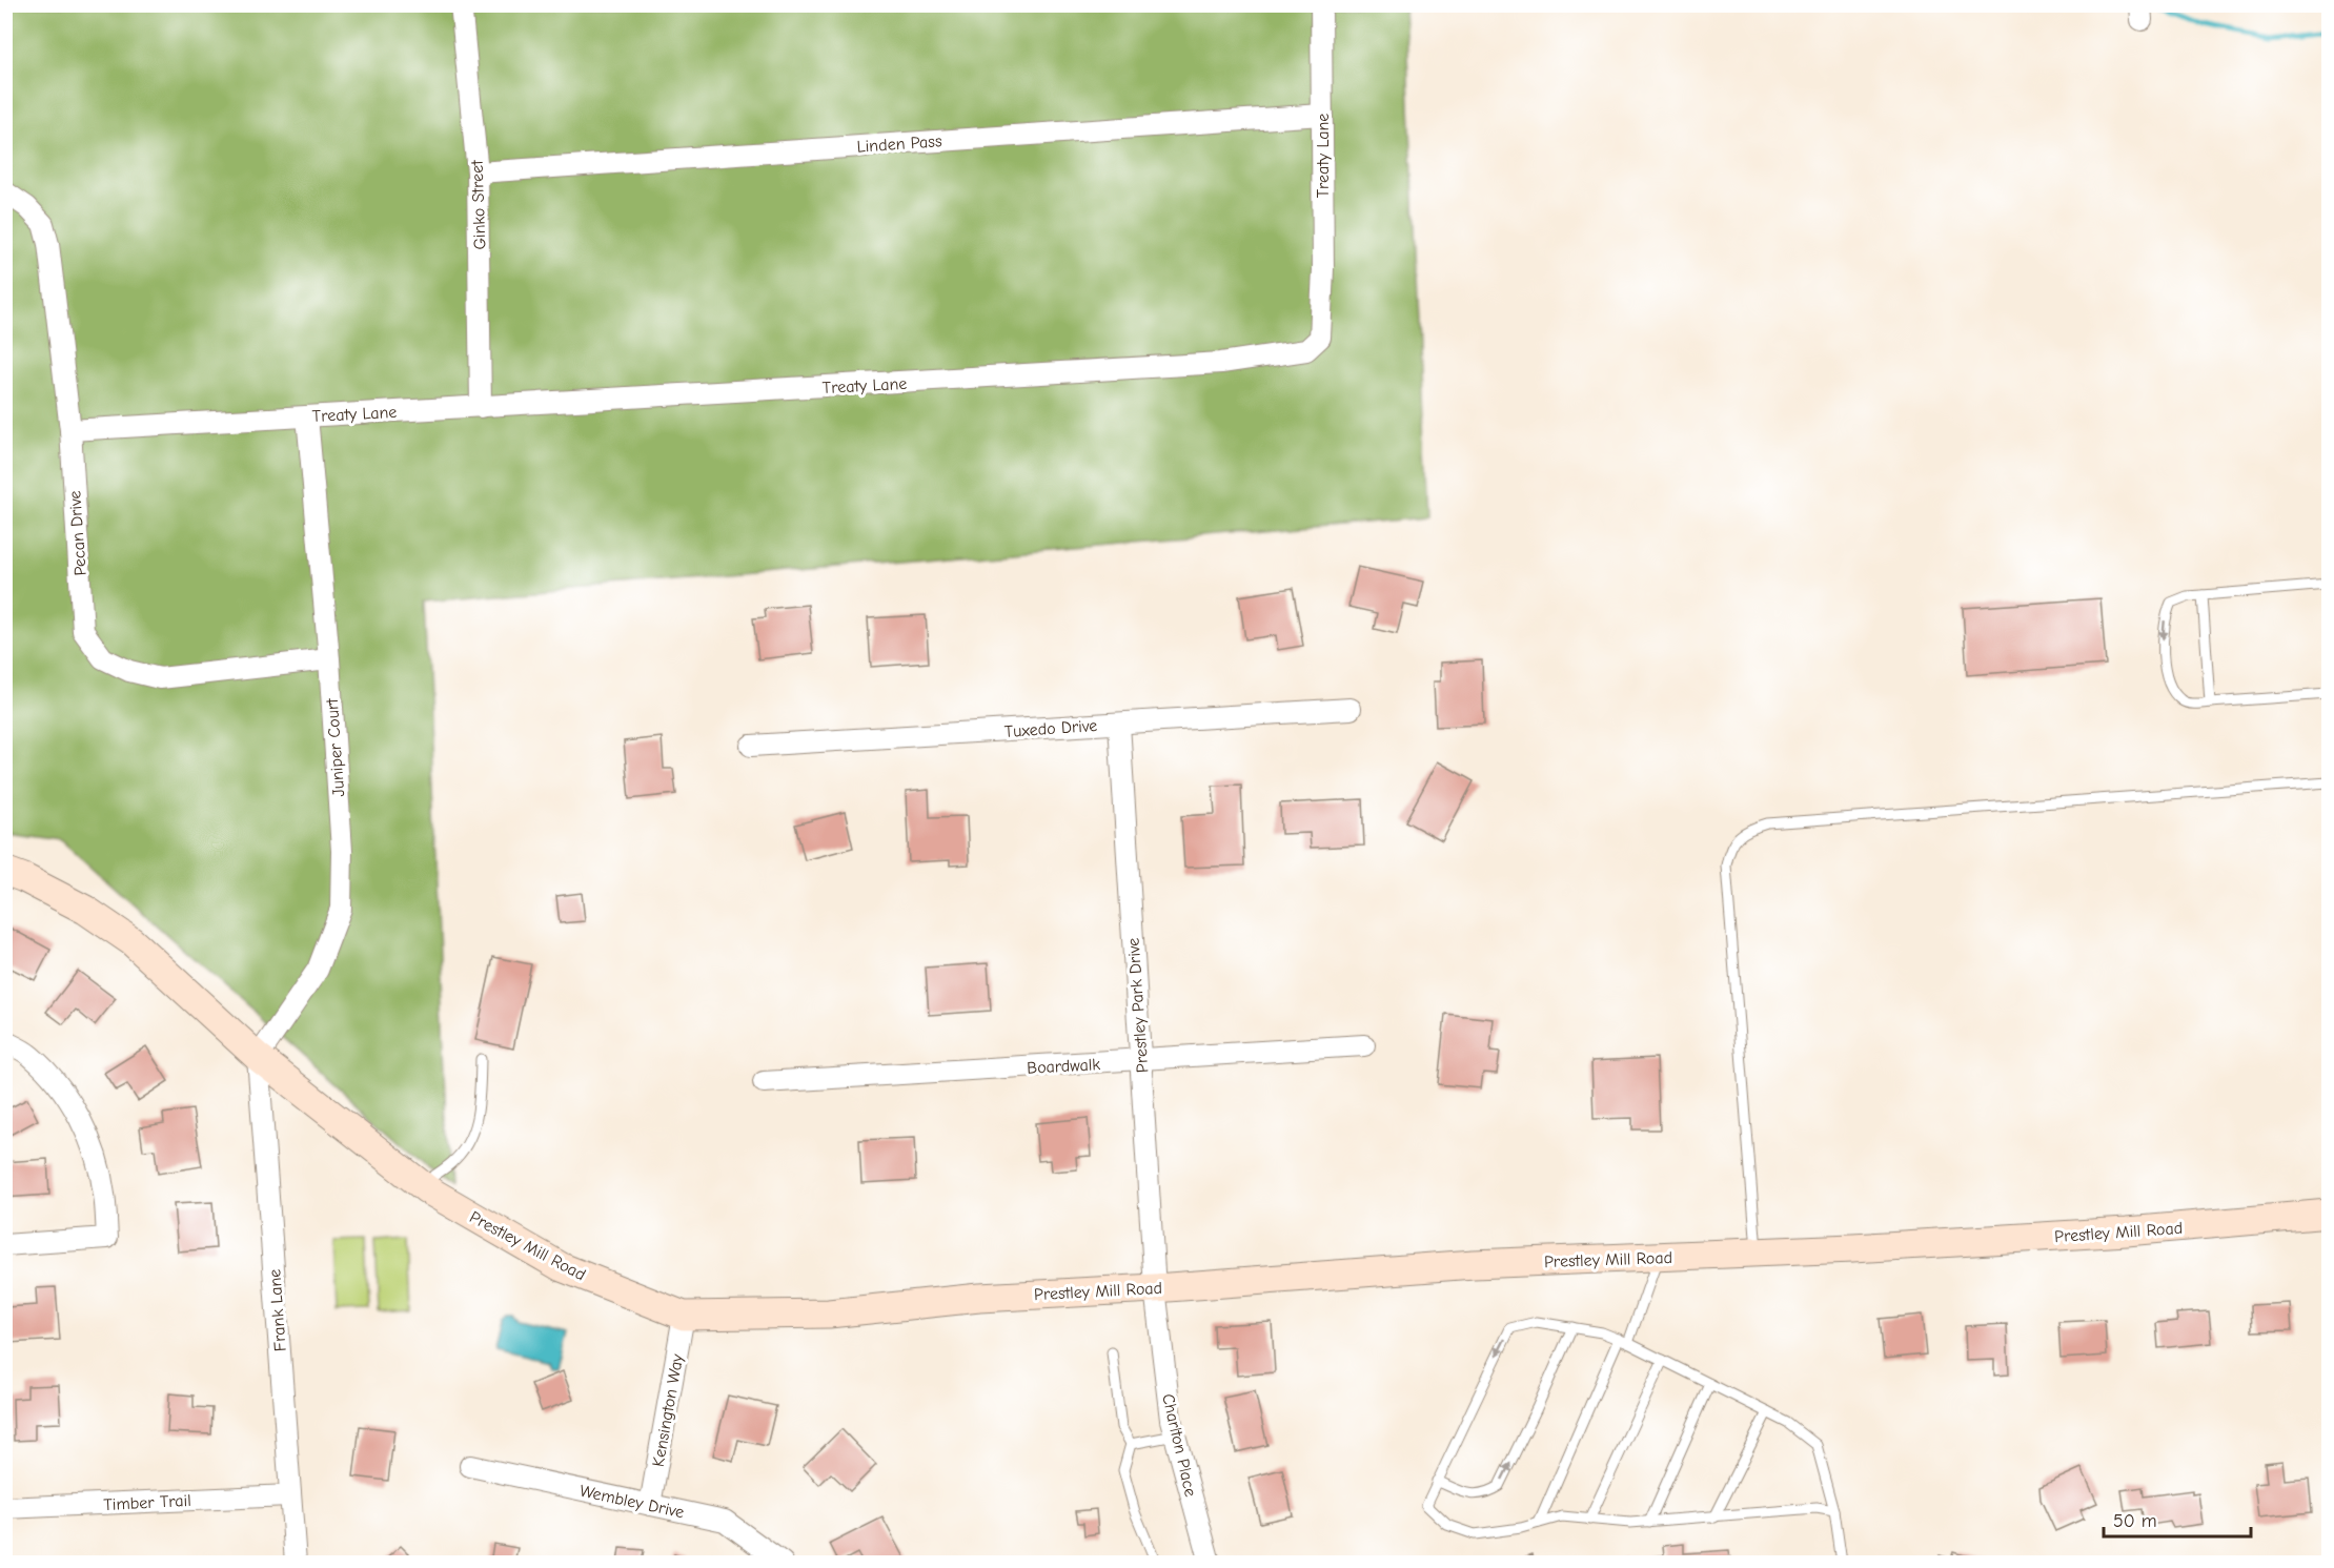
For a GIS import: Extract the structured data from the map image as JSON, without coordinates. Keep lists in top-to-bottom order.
{
  "streets": {
    "street": [
      "Linden Pass",
      "Treaty Lane",
      "Ginko Street",
      "Pecan Drive",
      "Tuxedo Drive",
      "Juniper Court",
      "Prestley Park Drive",
      "Boardwalk",
      "Prestley Mill Road",
      "Frank Lane",
      "Kensington Way",
      "Charlton Place",
      "Wembley Drive",
      "Timber Trail"
    ]
  },
  "crossings": [
    ["Linden Pass", "Treaty Lane"],
    ["Linden Pass", "Ginko Street"],
    ["Treaty Lane", "Ginko Street"],
    ["Treaty Lane", "Pecan Drive"],
    ["Treaty Lane", "Juniper Court"],
    ["Pecan Drive", "Juniper Court"],
    ["Tuxedo Drive", "Prestley Park Drive"],
    ["Juniper Court", "Prestley Mill Road"],
    ["Juniper Court", "Frank Lane"],
    ["Prestley Park Drive", "Boardwalk"],
    ["Prestley Park Drive", "Prestley Mill Road"],
    ["Prestley Park Drive", "Charlton Place"],
    ["Prestley Mill Road", "Frank Lane"],
    ["Prestley Mill Road", "Kensington Way"],
    ["Prestley Mill Road", "Charlton Place"],
    ["Frank Lane", "Timber Trail"],
    ["Kensington Way", "Wembley Drive"]
  ],
  "scale_bar": "50 m"
}
